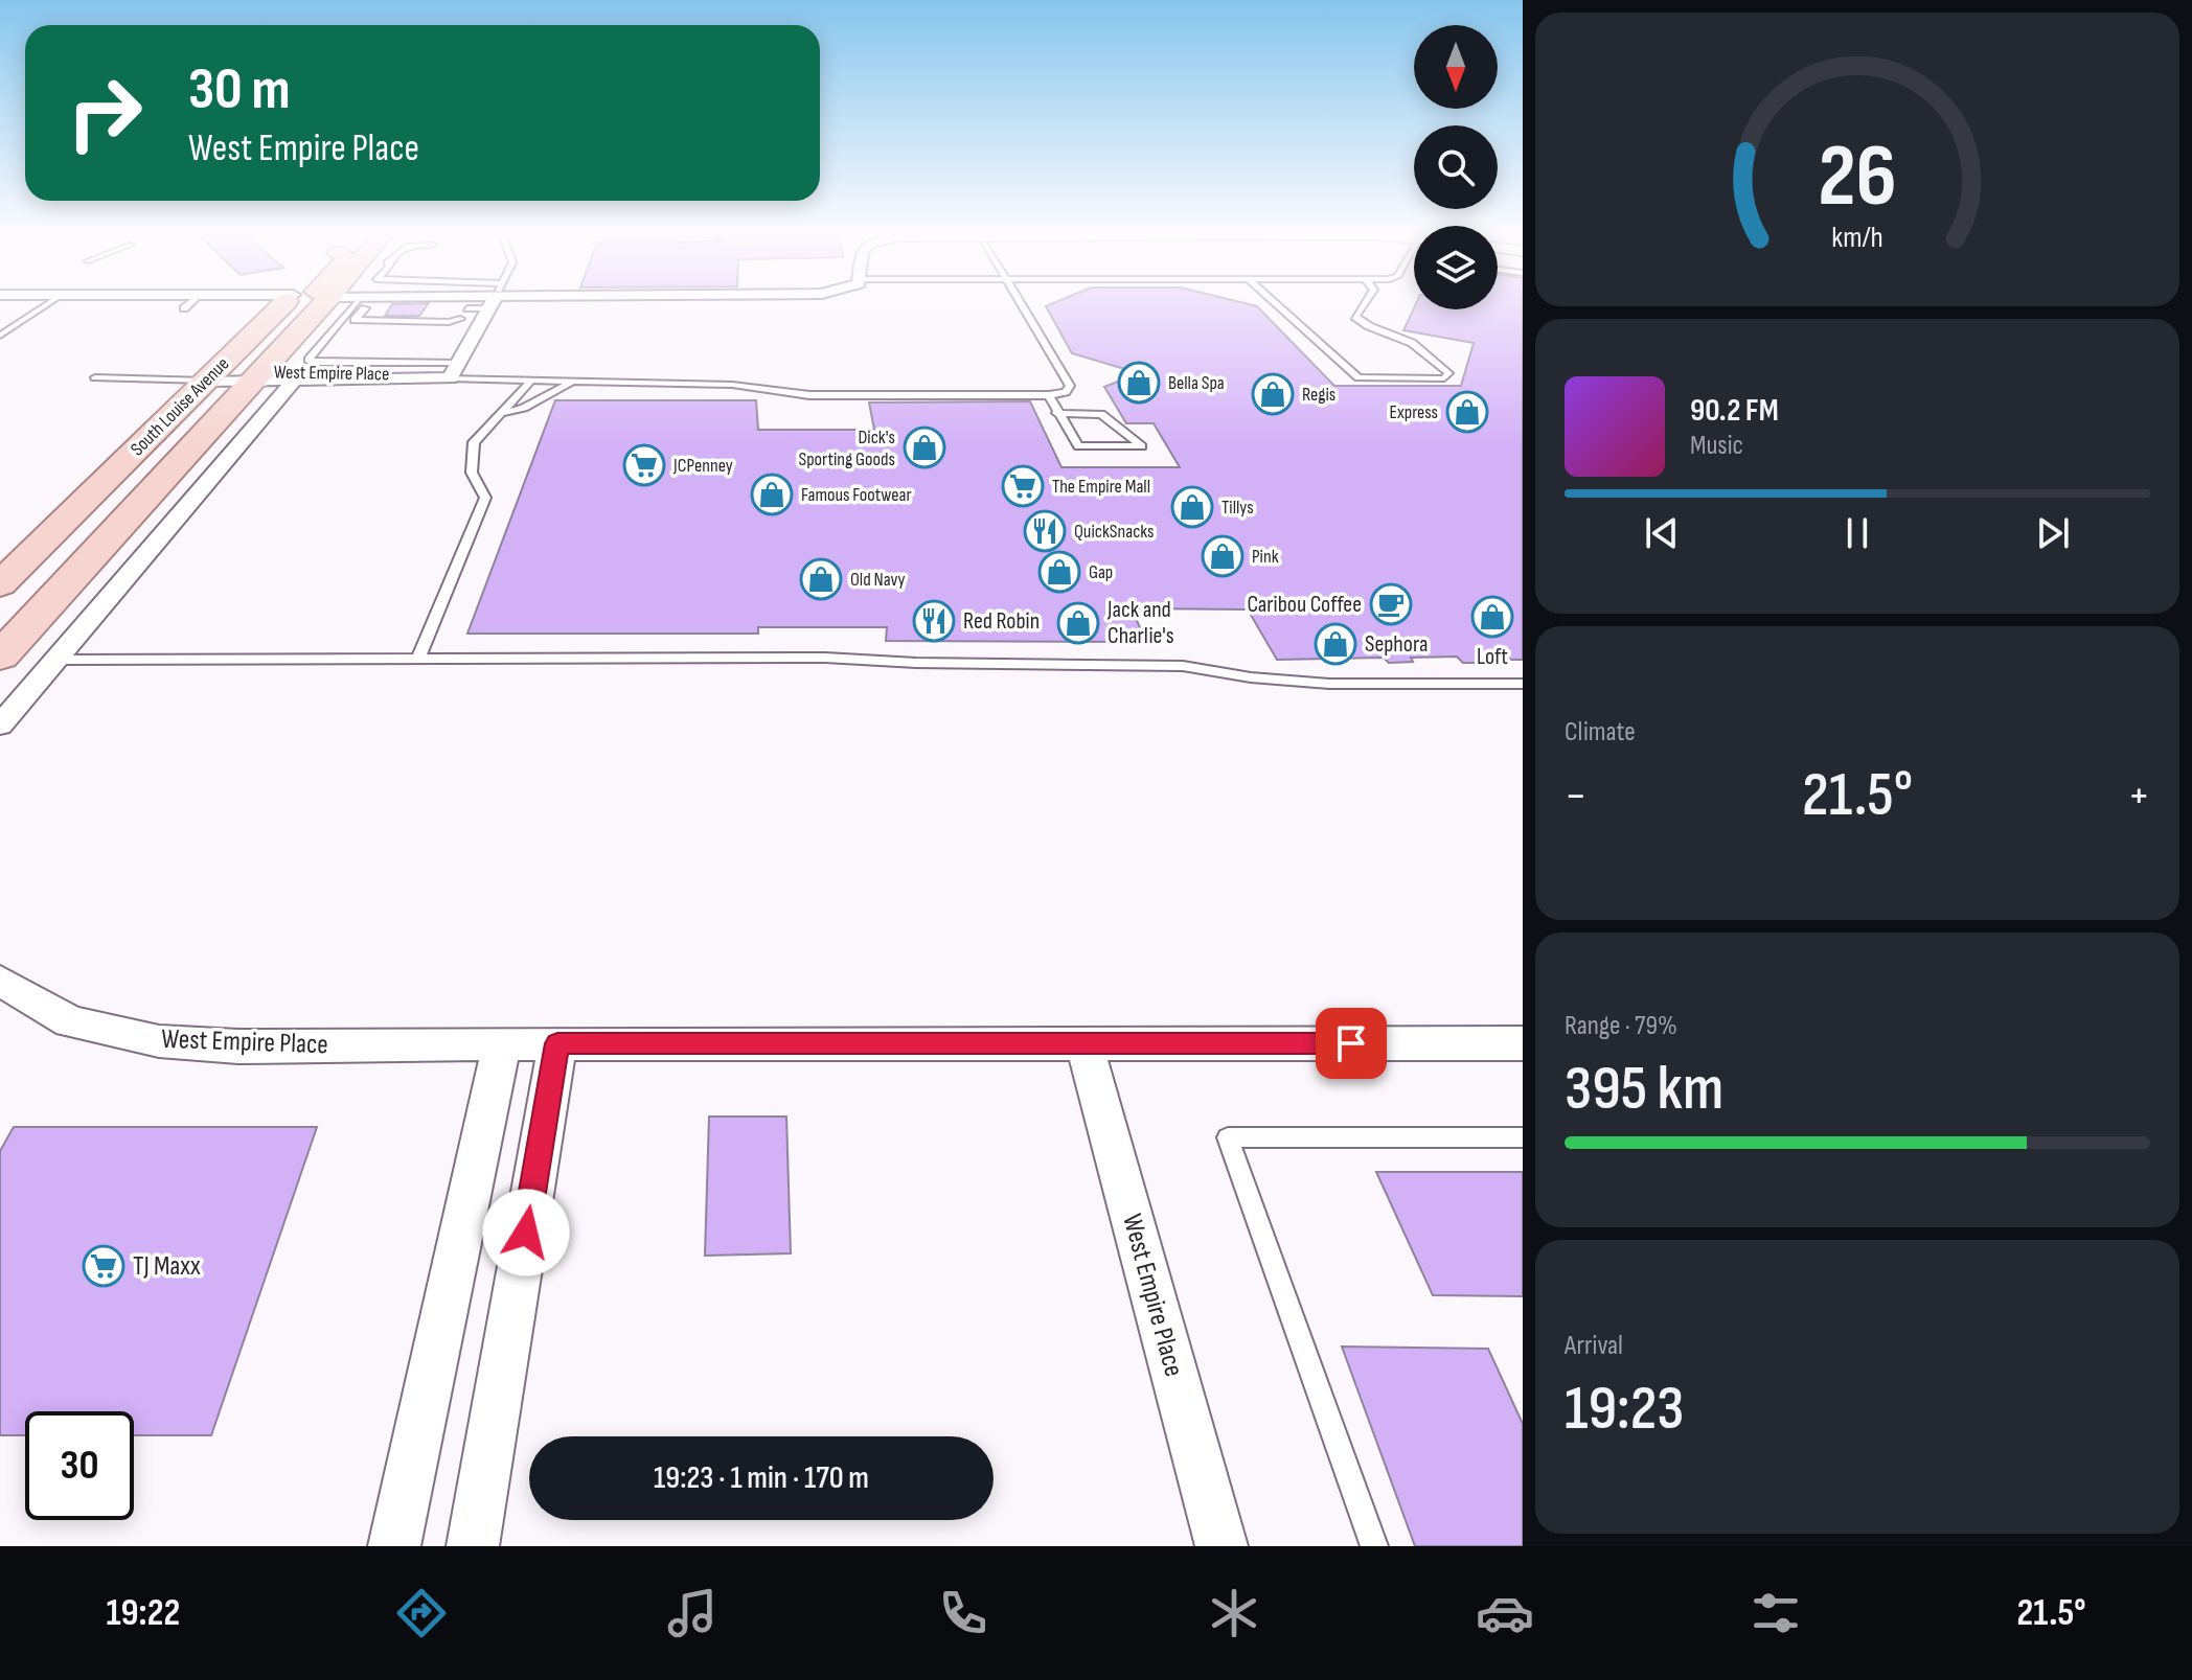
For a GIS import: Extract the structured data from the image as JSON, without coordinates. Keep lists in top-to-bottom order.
{
  "streets": {
    "main road": ["South Louise Avenue"],
    "street": ["West Empire Place"]
  },
  "crossings": [
    ["West Empire Place", "South Louise Avenue"]
  ],
  "places": {
    "shop": [
      "Bella Spa",
      "Regis",
      "Express",
      "Dick's Sporting Goods",
      "Famous Footwear",
      "Tillys",
      "Pink",
      "Gap",
      "Old Navy",
      "Loft",
      "Jack and Charlie's",
      "Sephora"
    ],
    "supermarket": ["JCPenney", "The Empire Mall", "TJ Maxx"],
    "restaurant": ["QuickSnacks", "Red Robin"],
    "cafe": ["Caribou Coffee"]
  },
  "north": "bottom",
  "page": {
    "turn": ["30 m", "West Empire Place"],
    "song": ["90.2 FM", "Music"],
    "tile": [
      "Climate",
      ["Range · 79%", "395 km"],
      ["Arrival", "19:23"]
    ],
    "heat": ["−", "21.5°", "+"],
    "limit": "30",
    "trip": "19:23 · 1 min · 170 m",
    "tabs": ["19:22", "21.5°"],
    "gauge": ["26", "km/h"]
  }
}
